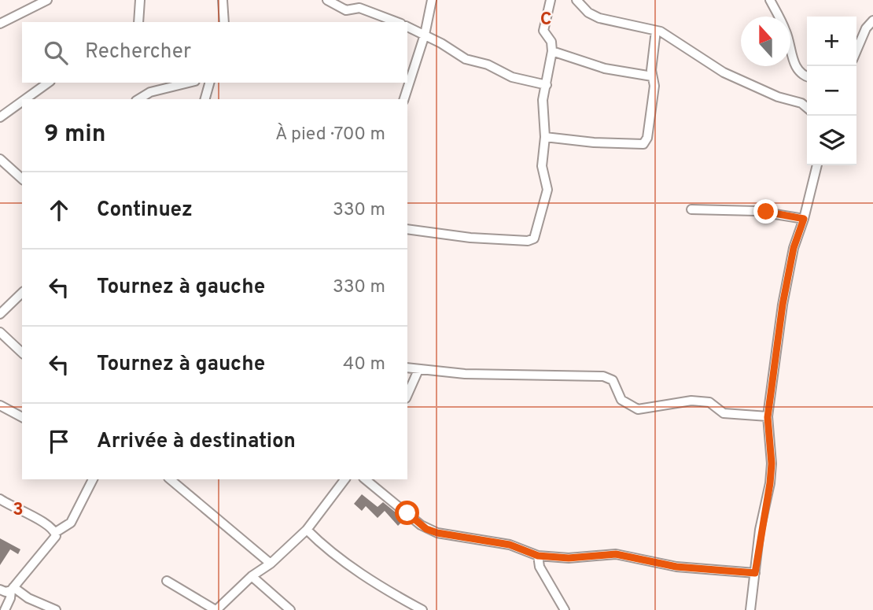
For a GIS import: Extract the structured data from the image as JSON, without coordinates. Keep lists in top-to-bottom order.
{
  "north": "top",
  "page": {
    "map_buttons": ["+", "−"],
    "search": "Rechercher",
    "heading": ["9 min", "À pied · 700 m"],
    "list": [
      ["Continuez", "330 m"],
      ["Tournez à gauche", "330 m"],
      ["Tournez à gauche", "40 m"],
      "Arrivée à destination"
    ]
  },
  "grid": {
    "columns": ["C"],
    "rows": ["3"]
  }
}
